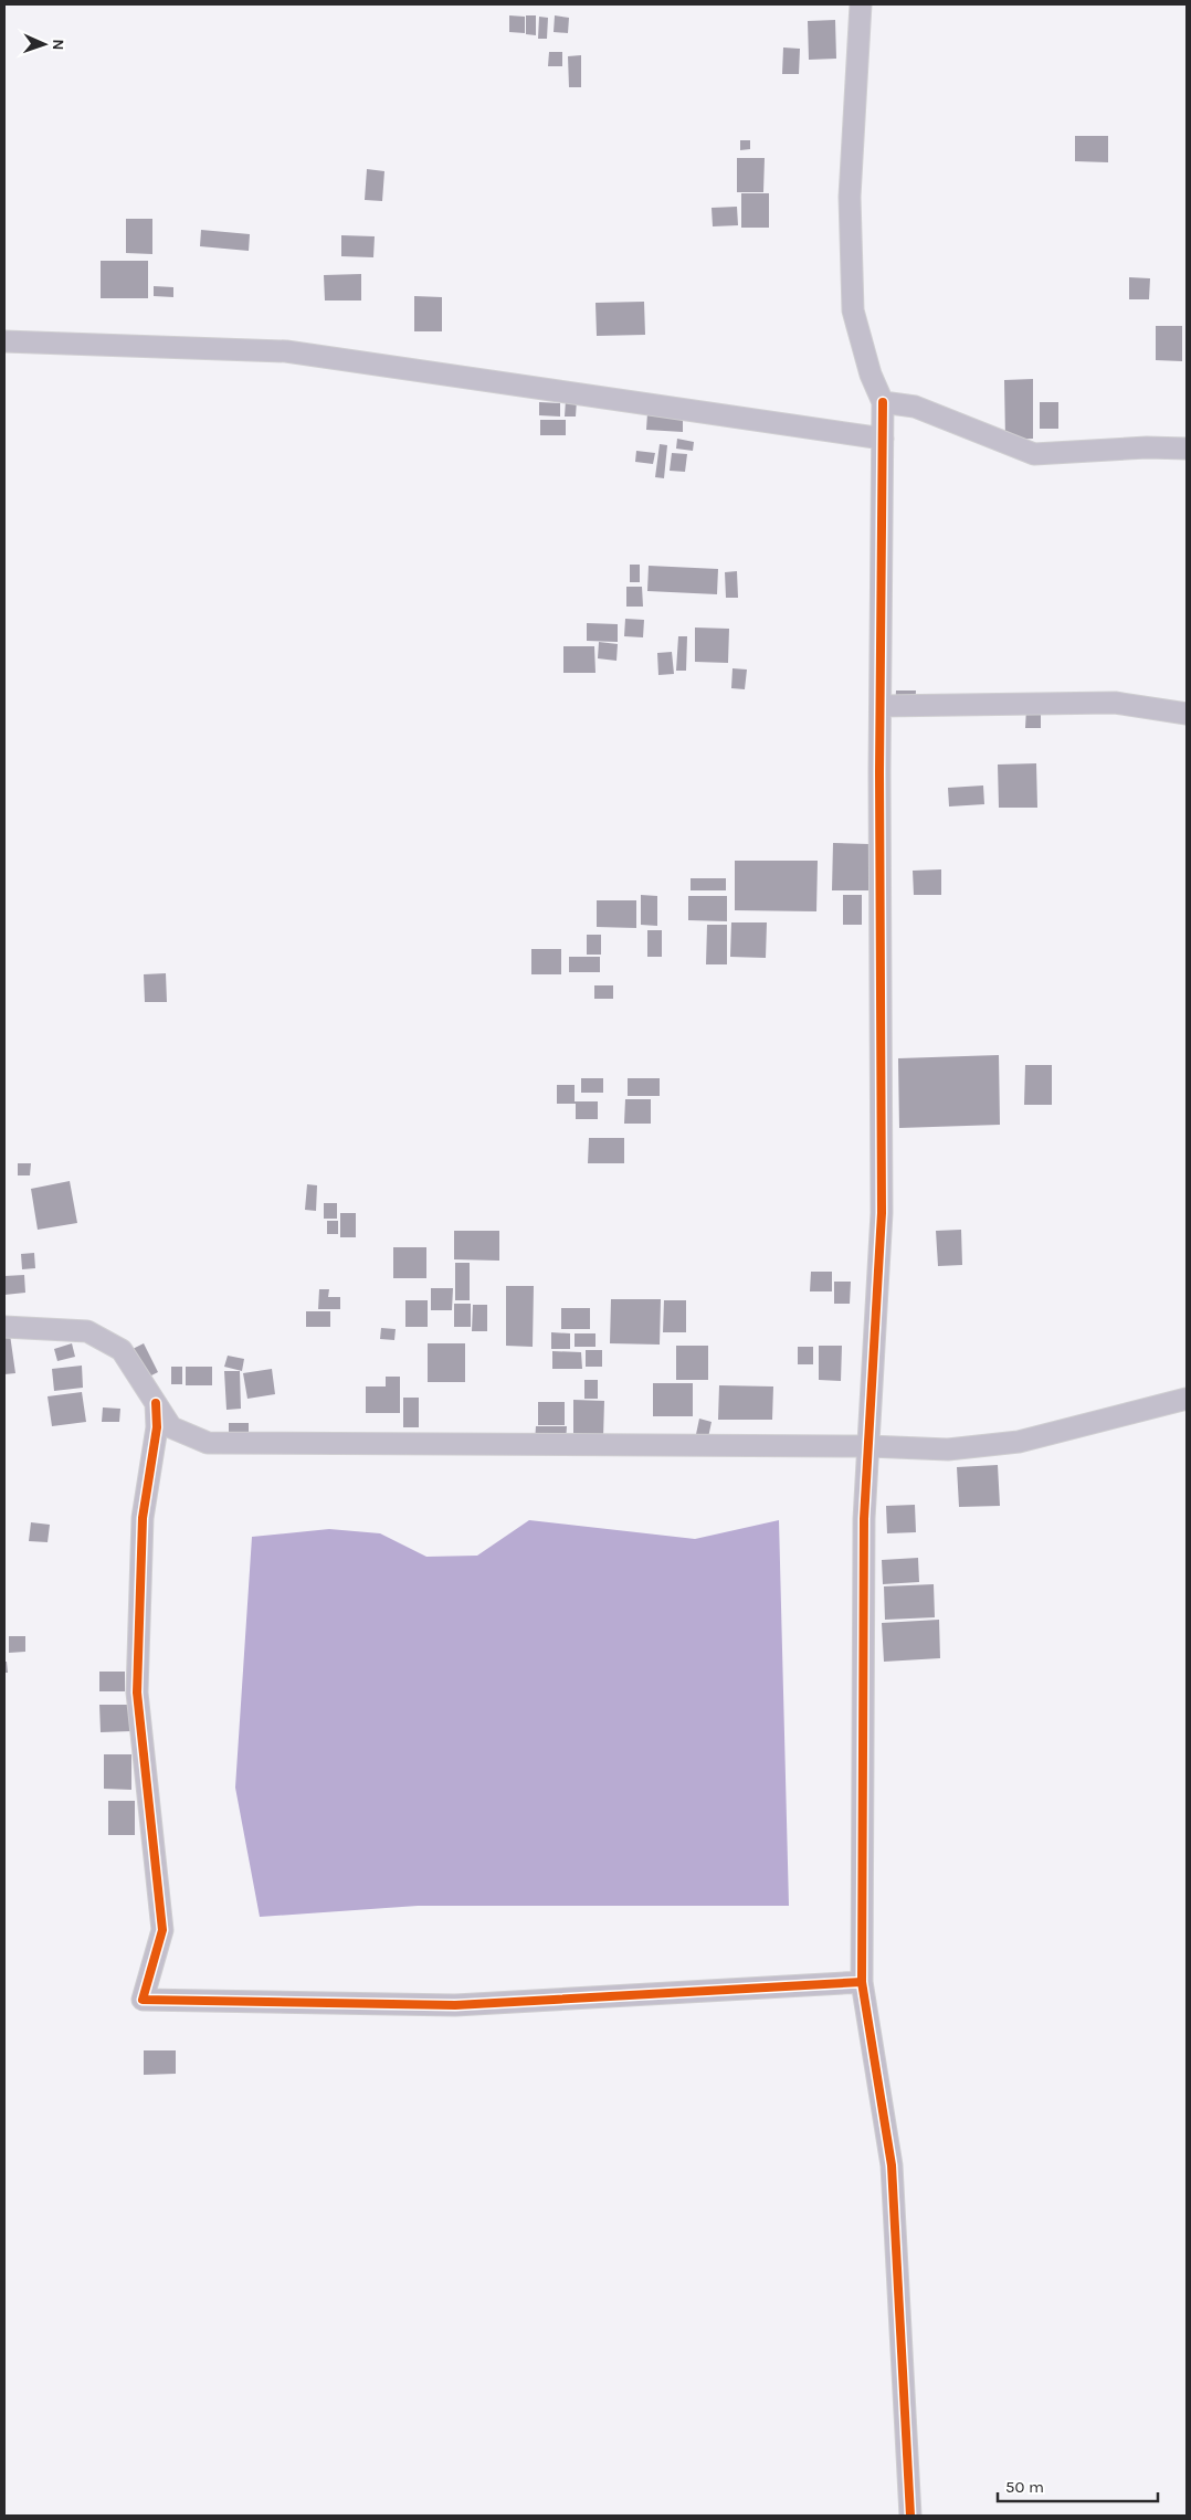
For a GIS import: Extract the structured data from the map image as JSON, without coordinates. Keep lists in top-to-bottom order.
{
  "scale_bar": "50 m",
  "north": "right"
}
